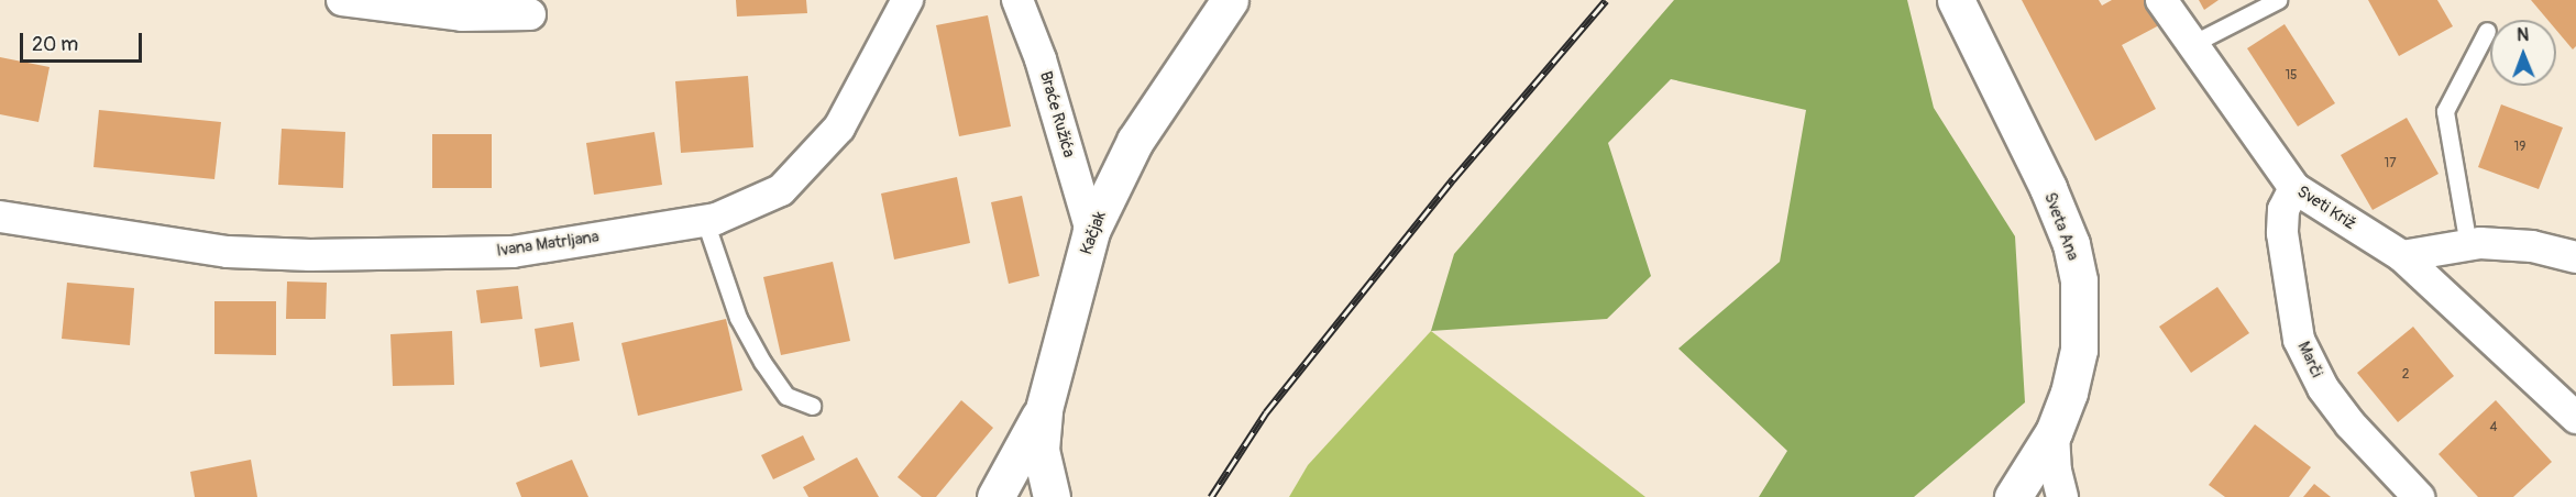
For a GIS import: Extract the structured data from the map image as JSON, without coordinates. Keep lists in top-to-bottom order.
{
  "streets": {
    "main road": ["Sveta Ana", "Kačjak"],
    "street": [
      "Braće Ružića",
      "Sveti Križ",
      "Ivana Matrljana",
      "Marči"
    ]
  },
  "crossings": [
    ["Braće Ružića", "Kačjak"],
    ["Sveti Križ", "Marči"]
  ],
  "house_numbers": [
    "15",
    "19",
    "17",
    "2",
    "4"
  ],
  "scale_bar": "20 m",
  "north": "top"
}
